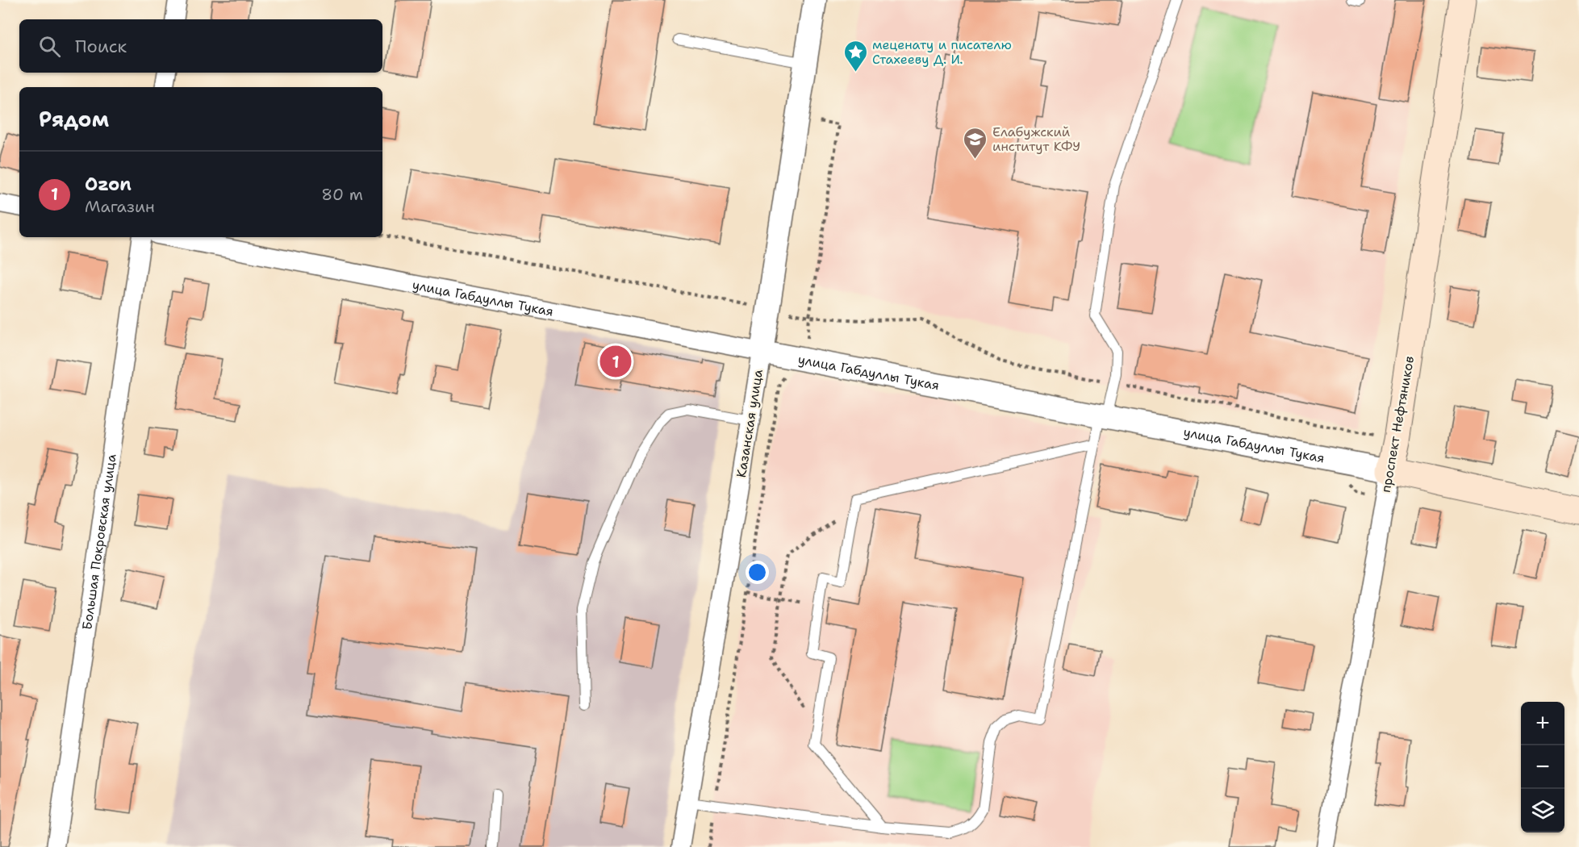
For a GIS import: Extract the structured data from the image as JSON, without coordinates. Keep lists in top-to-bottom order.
{
  "streets": {
    "main road": ["улица Габдуллы Тукая", "проспект Нефтяников"],
    "street": ["Казанская улица", "Большая Покровская улица"]
  },
  "crossings": [
    ["улица Габдуллы Тукая", "Казанская улица"],
    ["улица Габдуллы Тукая", "проспект Нефтяников"]
  ],
  "places": {
    "place": ["меценату и писателю Стахееву Д. И."],
    "school or university": ["Елабужский институт КФУ"]
  },
  "page": {
    "search": "Поиск",
    "heading": "Рядом",
    "list": [
      {
        "mark": "1",
        "name": "Ozon",
        "note": "Магазин",
        "value": "80 m"
      }
    ],
    "pins": "1",
    "map_buttons": ["+", "−"]
  }
}
